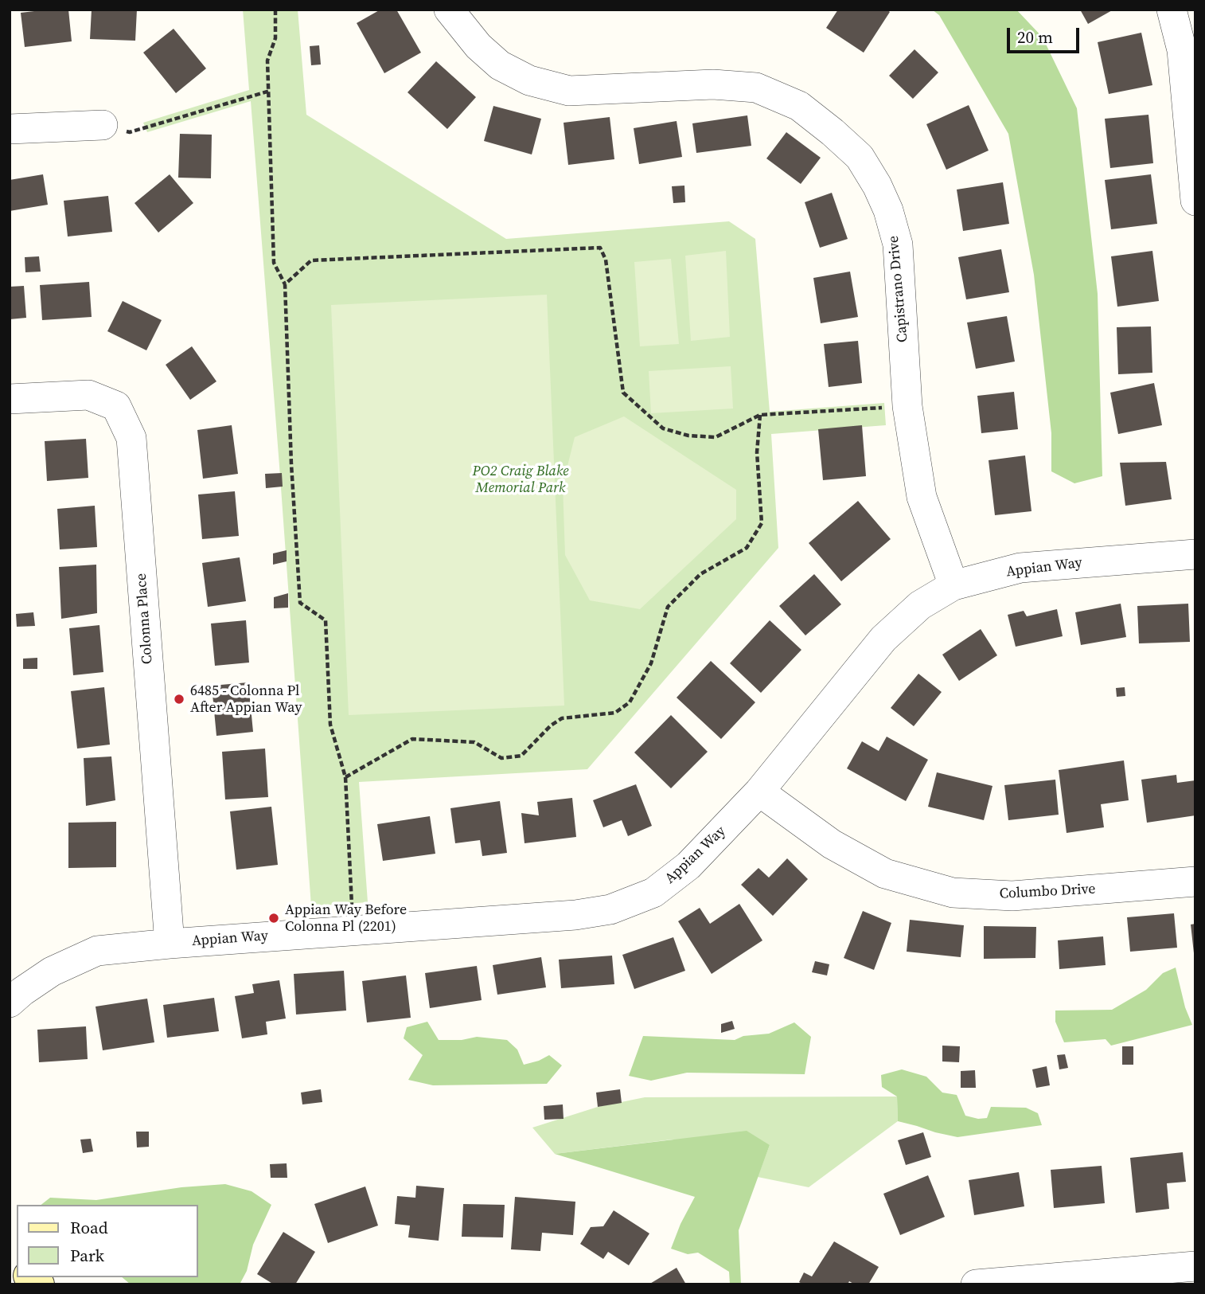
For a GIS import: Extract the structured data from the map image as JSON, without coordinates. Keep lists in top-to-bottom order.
{
  "streets": {
    "street": [
      "Capistrano Drive",
      "Appian Way",
      "Colonna Place",
      "Columbo Drive"
    ]
  },
  "crossings": [
    ["Capistrano Drive", "Appian Way"],
    ["Appian Way", "Colonna Place"],
    ["Appian Way", "Columbo Drive"]
  ],
  "parks": ["PO2 Craig Blake Memorial Park"],
  "places": ["6485 - Colonna Pl After Appian Way", "Appian Way Before Colonna Pl (2201)"],
  "legend": ["Road", "Park"],
  "scale_bar": "20 m"
}
